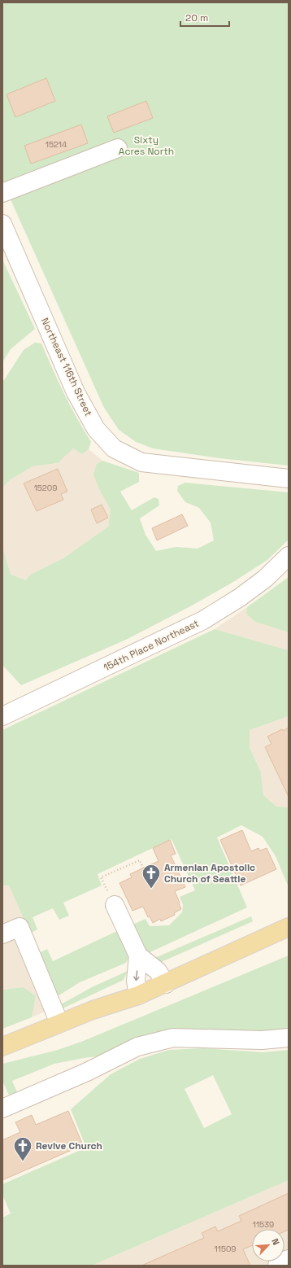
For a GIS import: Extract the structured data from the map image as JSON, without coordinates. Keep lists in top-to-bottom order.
{
  "streets": {
    "street": ["Northeast 116th Street", "154th Place Northeast"]
  },
  "parks": ["Sixty Acres North"],
  "places": {
    "church": ["Armenian Apostolic Church of Seattle", "Revive Church"]
  },
  "house_numbers": [
    "15214",
    "15209",
    "11539",
    "11509"
  ],
  "scale_bar": "20 m",
  "north": "top right"
}
